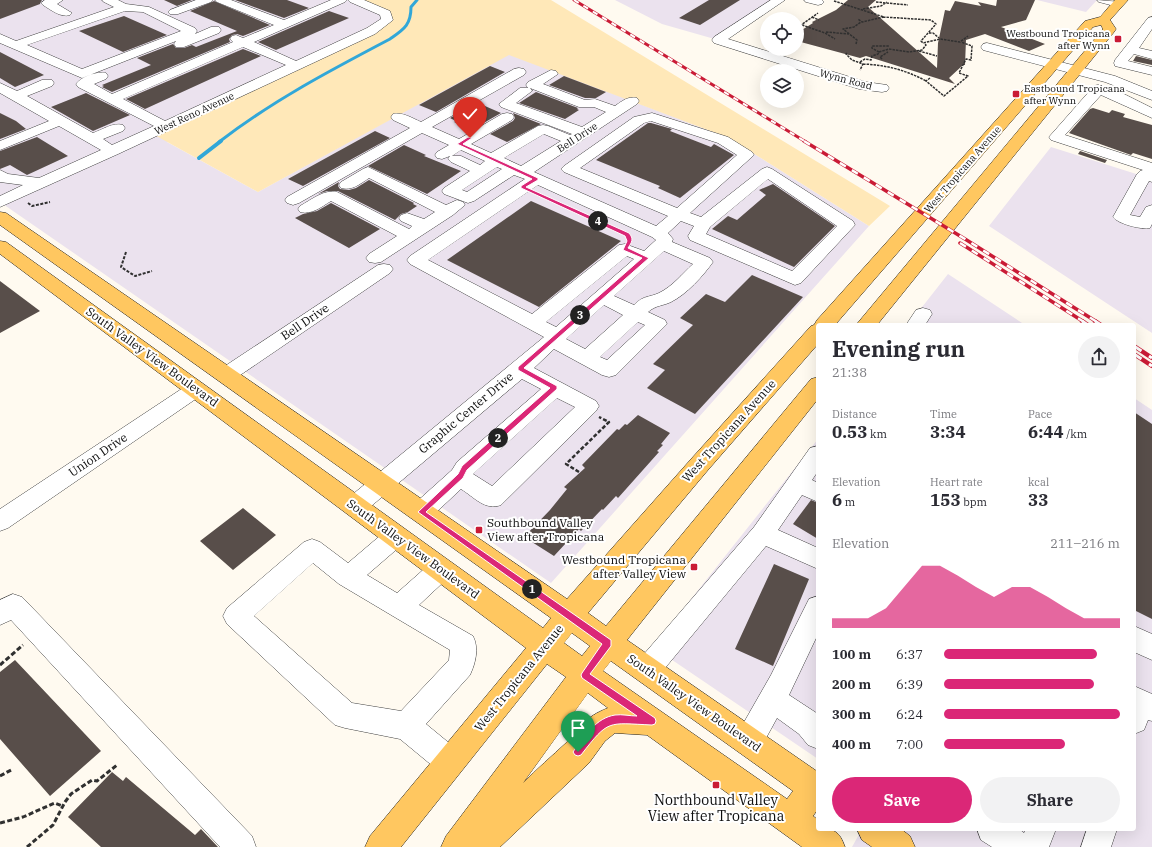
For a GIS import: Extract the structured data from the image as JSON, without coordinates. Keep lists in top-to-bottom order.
{
  "streets": {
    "main road": ["West Tropicana Avenue", "South Valley View Boulevard"],
    "street": [
      "Wynn Road",
      "West Reno Avenue",
      "Bell Drive",
      "Graphic Center Drive",
      "Union Drive"
    ]
  },
  "crossings": [
    ["Bell Drive", "South Valley View Boulevard"],
    ["West Tropicana Avenue", "South Valley View Boulevard"],
    ["South Valley View Boulevard", "Graphic Center Drive"],
    ["South Valley View Boulevard", "Union Drive"]
  ],
  "places": {
    "transit": [
      "Westbound Tropicana after Wynn",
      "Eastbound Tropicana after Wynn",
      "Southbound Valley View after Tropicana",
      "Westbound Tropicana after Valley View",
      "Northbound Valley View after Tropicana"
    ]
  },
  "page": {
    "pins": [
      "4",
      "3",
      "2",
      "1"
    ],
    "heading": ["Evening run", "21:38"],
    "stats": [
      ["Distance", "0.53 km"],
      ["Time", "3:34"],
      ["Pace", "6:44 /km"],
      ["Elevation", "6 m"],
      ["Heart rate", "153 bpm"],
      ["kcal", "33"]
    ],
    "chart": ["Elevation", "211–216 m"],
    "list": [
      {
        "name": "100 m",
        "note": "6:37"
      },
      {
        "name": "200 m",
        "note": "6:39"
      },
      {
        "name": "300 m",
        "note": "6:24"
      },
      {
        "name": "400 m",
        "note": "7:00"
      }
    ],
    "buttons": ["Save", "Share"]
  }
}
